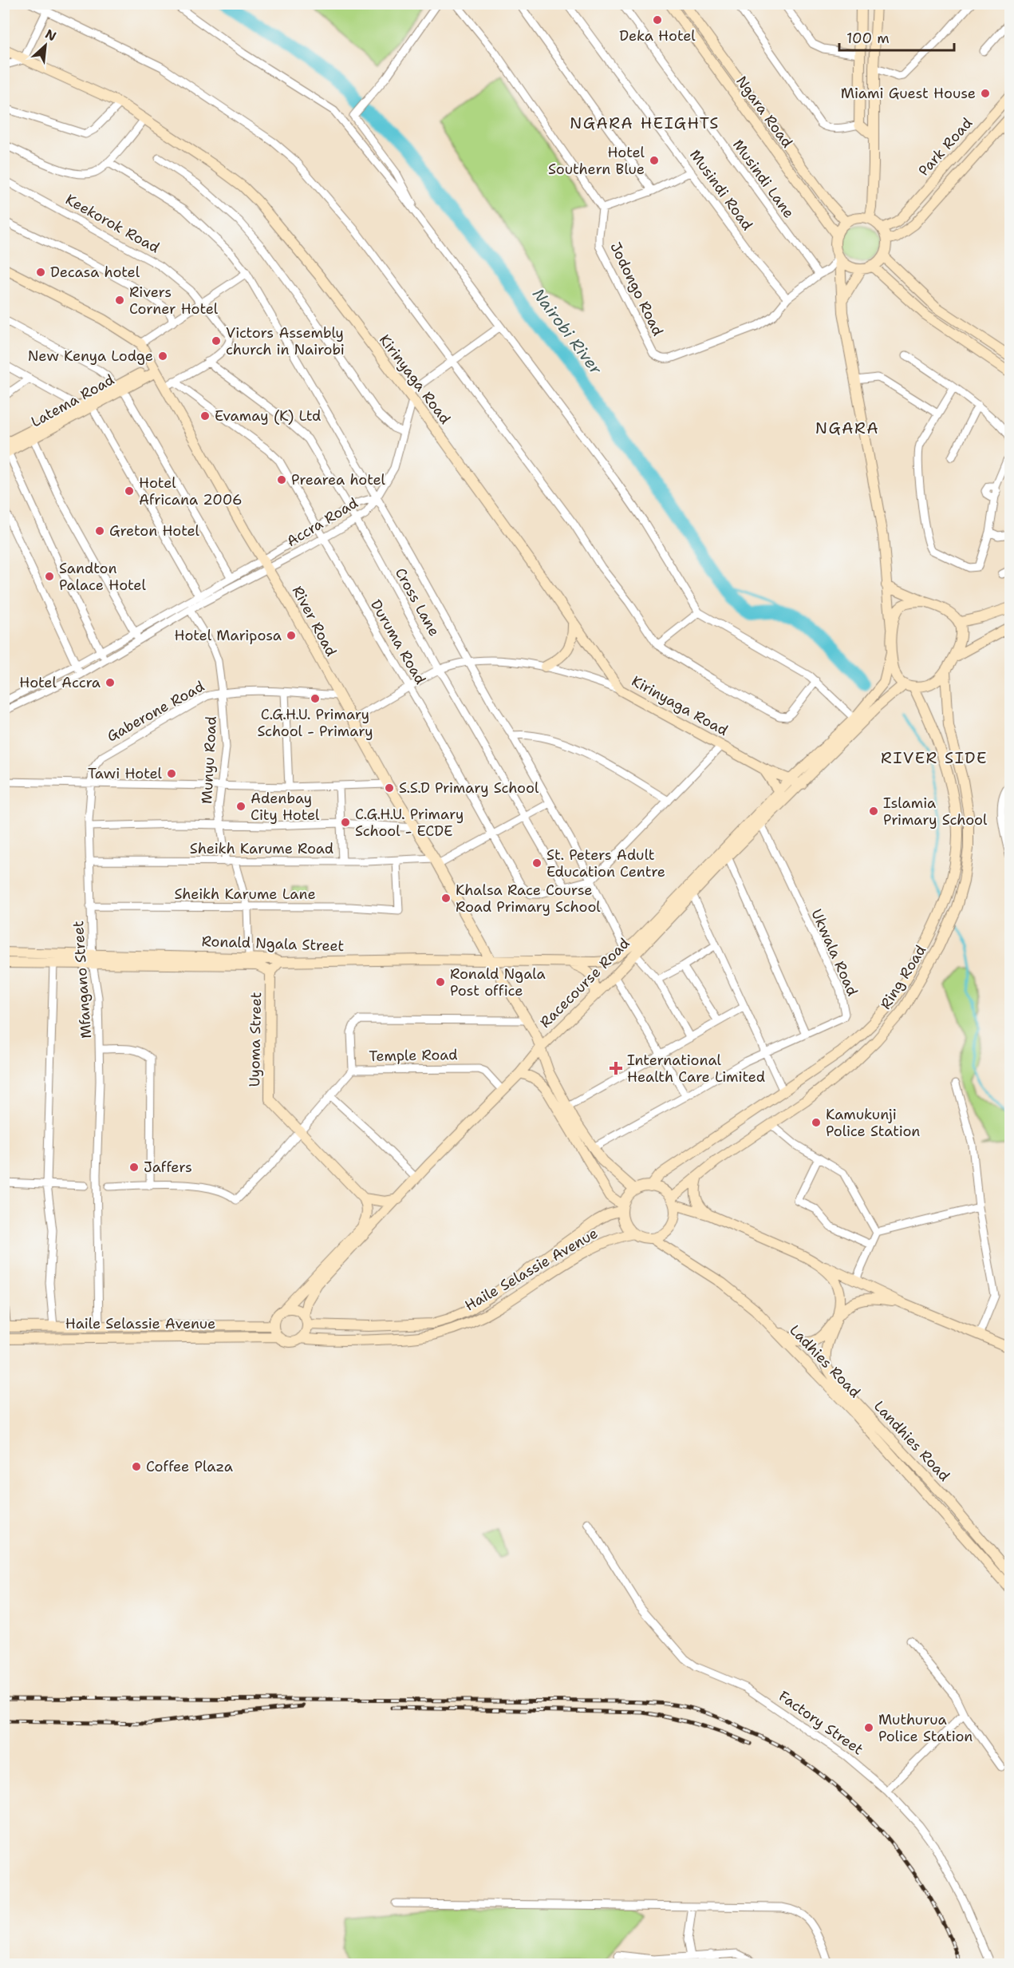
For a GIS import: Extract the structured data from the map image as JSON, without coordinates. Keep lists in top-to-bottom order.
{
  "streets": {
    "main road": [
      "Ngara Road",
      "Park Road",
      "Kirinyaga Road",
      "Latema Road",
      "River Road",
      "Ronald Ngala Street",
      "Ring Road",
      "Racecourse Road",
      "Uyoma Street",
      "Haile Selassie Avenue",
      "Ladhies Road",
      "Landhies Road"
    ],
    "street": [
      "Musindi Lane",
      "Musindi Road",
      "Keekorok Road",
      "Jodongo Road",
      "Accra Road",
      "Cross Lane",
      "Duruma Road",
      "Gaberone Road",
      "Munyu Road",
      "Sheikh Karume Road",
      "Sheikh Karume Lane",
      "Ukwala Road",
      "Mfangano Street",
      "Temple Road",
      "Factory Street"
    ]
  },
  "crossings": [
    ["Ngara Road", "Park Road"],
    ["Ngara Road", "Jodongo Road"],
    ["Park Road", "Jodongo Road"],
    ["Musindi Lane", "Jodongo Road"],
    ["Musindi Road", "Jodongo Road"],
    ["Keekorok Road", "Cross Lane"],
    ["Kirinyaga Road", "Racecourse Road"],
    ["Latema Road", "River Road"],
    ["Accra Road", "Cross Lane"],
    ["Accra Road", "River Road"],
    ["Accra Road", "Duruma Road"],
    ["Accra Road", "Munyu Road"],
    ["Cross Lane", "Duruma Road"],
    ["Cross Lane", "Sheikh Karume Road"],
    ["River Road", "Gaberone Road"],
    ["River Road", "Sheikh Karume Road"],
    ["River Road", "Ronald Ngala Street"],
    ["River Road", "Racecourse Road"],
    ["Duruma Road", "Sheikh Karume Road"],
    ["Gaberone Road", "Munyu Road"],
    ["Gaberone Road", "Mfangano Street"],
    ["Munyu Road", "Sheikh Karume Road"],
    ["Sheikh Karume Road", "Sheikh Karume Lane"],
    ["Sheikh Karume Road", "Mfangano Street"],
    ["Sheikh Karume Lane", "Mfangano Street"],
    ["Ronald Ngala Street", "Mfangano Street"],
    ["Ronald Ngala Street", "Racecourse Road"],
    ["Ronald Ngala Street", "Uyoma Street"],
    ["Ukwala Road", "Racecourse Road"],
    ["Ring Road", "Racecourse Road"],
    ["Ring Road", "Haile Selassie Avenue"],
    ["Ring Road", "Ladhies Road"],
    ["Ring Road", "Landhies Road"],
    ["Racecourse Road", "Temple Road"],
    ["Racecourse Road", "Haile Selassie Avenue"],
    ["Uyoma Street", "Temple Road"],
    ["Haile Selassie Avenue", "Ladhies Road"],
    ["Haile Selassie Avenue", "Landhies Road"],
    ["Ladhies Road", "Landhies Road"]
  ],
  "districts": ["NGARA HEIGHTS", "NGARA", "RIVER SIDE"],
  "water": ["Nairobi River"],
  "places": {
    "other": [
      "Deka Hotel",
      "Miami Guest House",
      "Hotel Southern Blue",
      "Decasa hotel",
      "Rivers Corner Hotel",
      "Victors Assembly church in Nairobi",
      "New Kenya Lodge",
      "Evamay (K) Ltd",
      "Prearea hotel",
      "Hotel Africana 2006",
      "Greton Hotel",
      "Sandton Palace Hotel",
      "Hotel Mariposa",
      "Hotel Accra",
      "C.G.H.U. Primary School - Primary",
      "Tawi Hotel",
      "S.S.D Primary School",
      "Adenbay City Hotel",
      "Islamia Primary School",
      "C.G.H.U. Primary School - ECDE",
      "St. Peters Adult Education Centre",
      "Khalsa Race Course Road Primary School",
      "Ronald Ngala Post office",
      "Kamukunji Police Station",
      "Jaffers",
      "Coffee Plaza",
      "Muthurua Police Station"
    ],
    "health": ["International Health Care Limited"]
  },
  "scale_bar": "100 m",
  "north": "top right"
}
